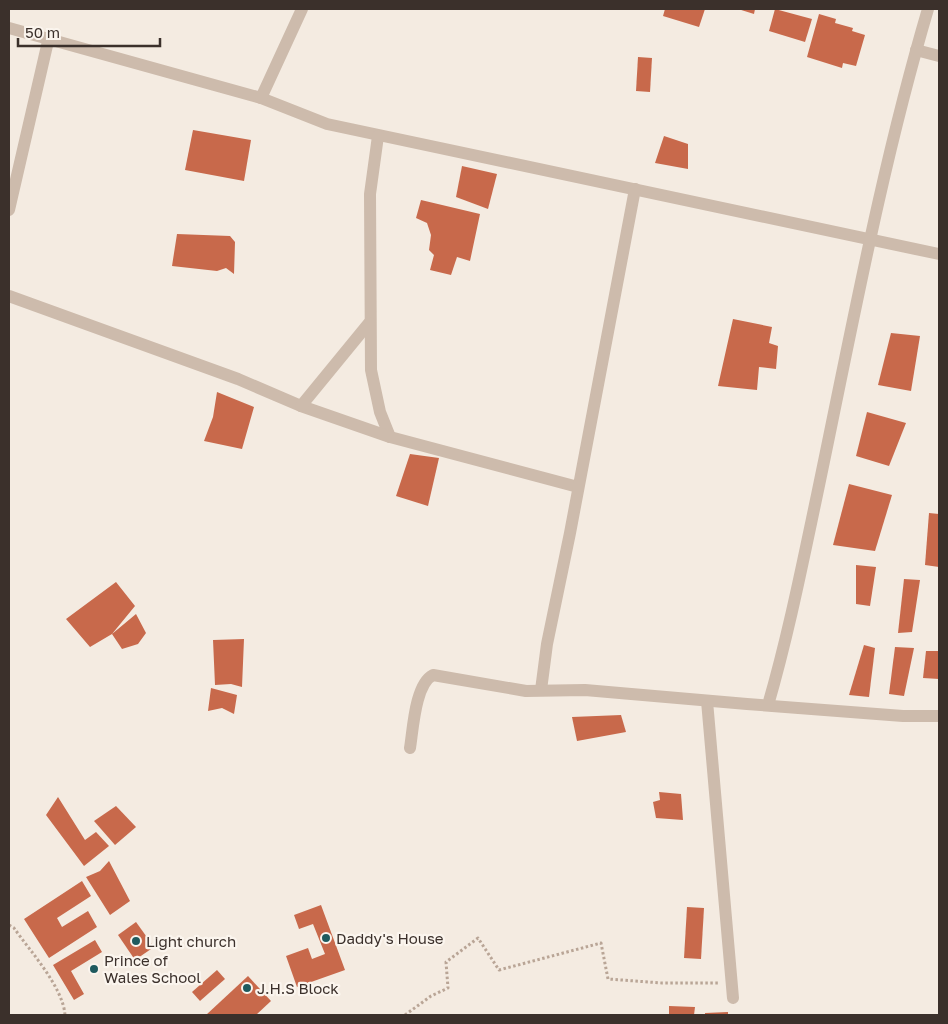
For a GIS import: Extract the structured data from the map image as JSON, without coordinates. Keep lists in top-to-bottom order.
{
  "places": [
    "Daddy's House",
    "Light church",
    "Prince of Wales School",
    "J.H.S Block"
  ],
  "scale_bar": "50 m"
}
